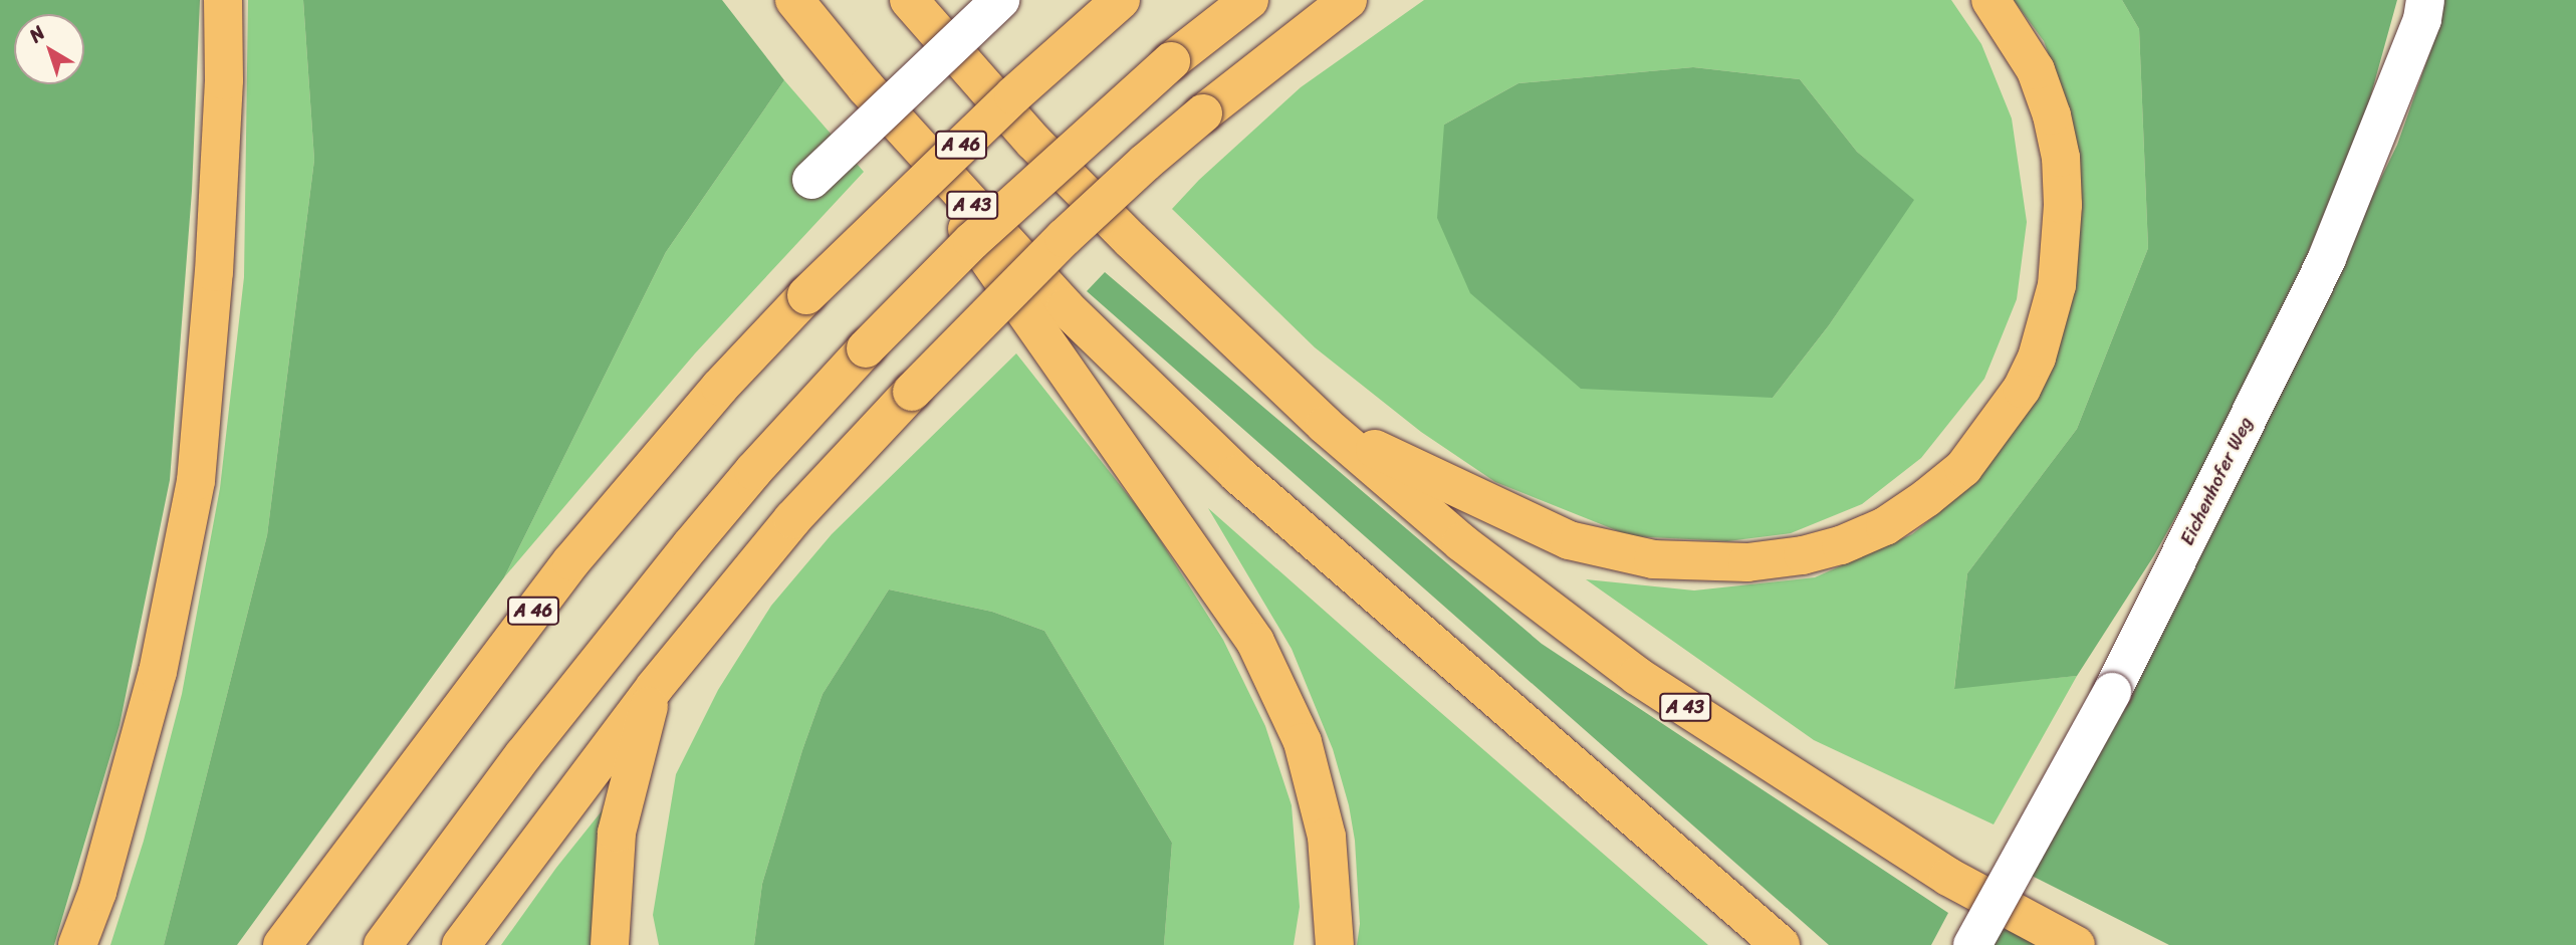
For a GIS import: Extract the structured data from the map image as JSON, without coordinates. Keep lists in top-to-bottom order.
{
  "streets": {
    "highway": ["A 46", "A 43"],
    "street": ["Eichenhofer Weg"]
  },
  "north": "top left"
}
